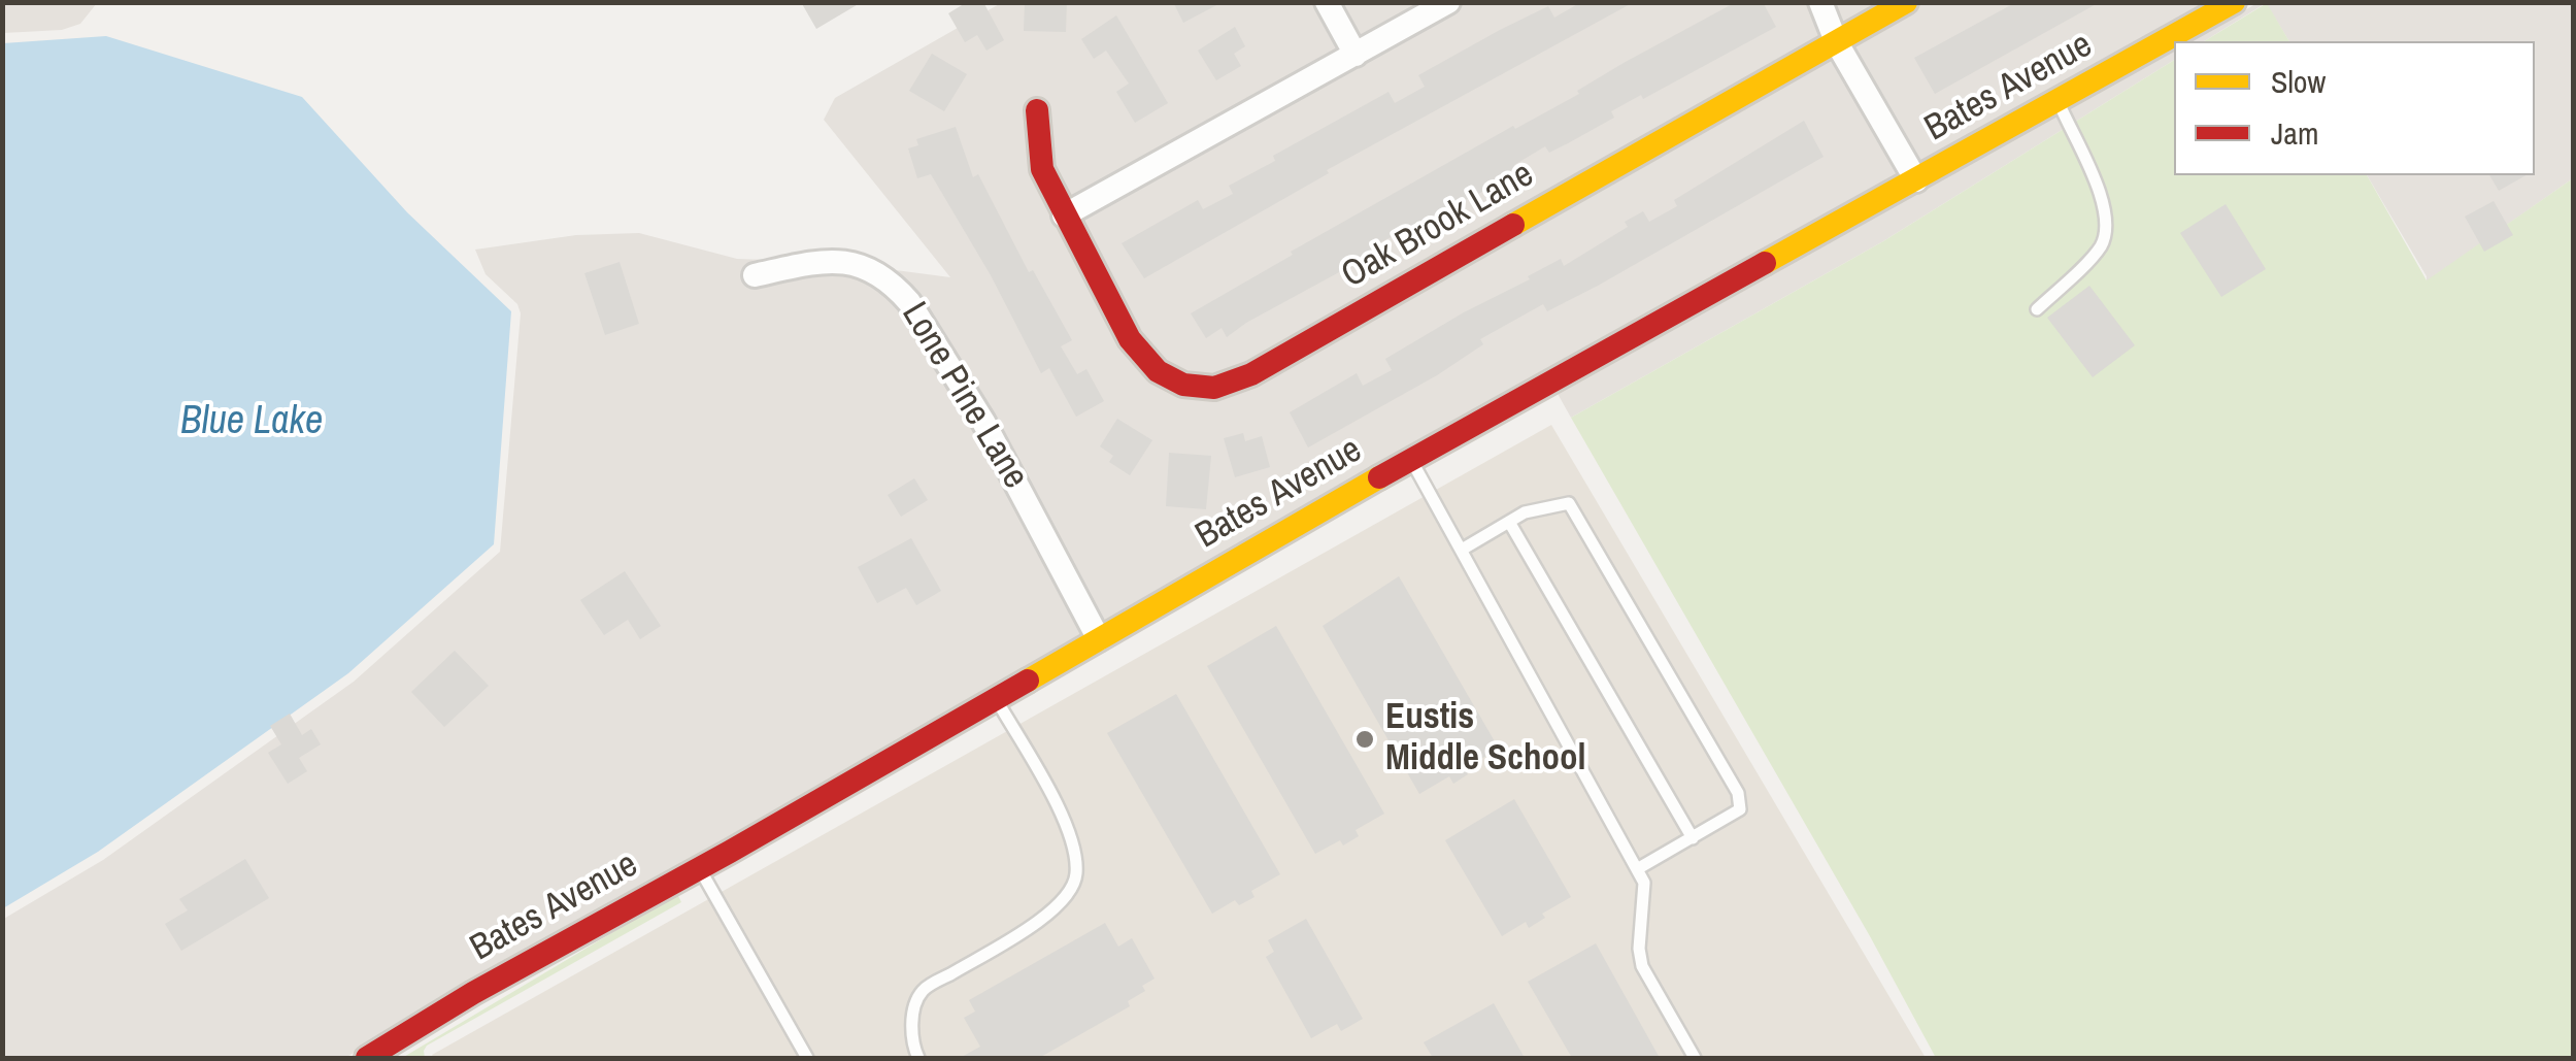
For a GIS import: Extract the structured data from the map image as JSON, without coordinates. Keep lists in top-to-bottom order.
{
  "streets": {
    "street": ["Bates Avenue", "Oak Brook Lane", "Lone Pine Lane"]
  },
  "crossings": [
    ["Bates Avenue", "Lone Pine Lane"]
  ],
  "water": ["Blue Lake"],
  "places": ["Eustis Middle School"],
  "legend": ["Slow", "Jam"]
}
